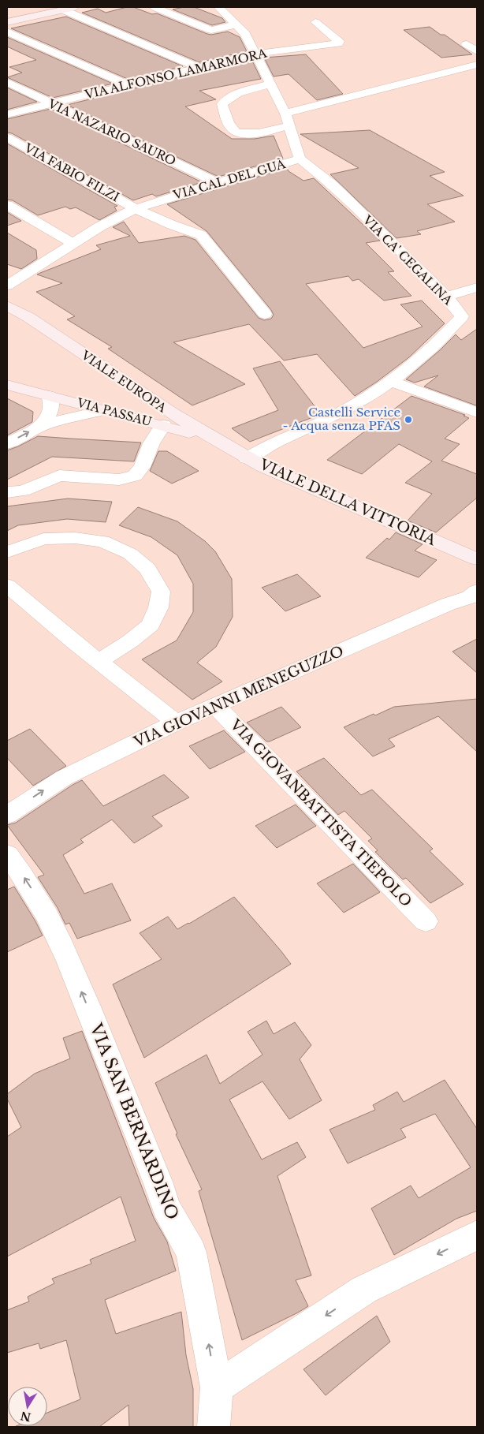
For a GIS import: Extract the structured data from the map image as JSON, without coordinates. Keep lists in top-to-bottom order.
{
  "streets": {
    "main road": ["VIALE EUROPA", "VIA PASSAU", "VIALE DELLA VITTORIA"],
    "street": [
      "VIA ALFONSO LAMARMORA",
      "VIA NAZARIO SAURO",
      "VIA FABIO FILZI",
      "VIA CAL DEL GUÀ",
      "VIA CA' CEGALINA",
      "VIA GIOVANNI MENEGUZZO",
      "VIA GIOVANBATTISTA TIEPOLO",
      "VIA SAN BERNARDINO"
    ]
  },
  "crossings": [
    ["VIA ALFONSO LAMARMORA", "VIA NAZARIO SAURO"],
    ["VIA ALFONSO LAMARMORA", "VIA CAL DEL GUÀ"],
    ["VIA NAZARIO SAURO", "VIA CAL DEL GUÀ"],
    ["VIA FABIO FILZI", "VIA CAL DEL GUÀ"],
    ["VIA CAL DEL GUÀ", "VIA CA' CEGALINA"],
    ["VIA CA' CEGALINA", "VIALE DELLA VITTORIA"],
    ["VIALE EUROPA", "VIA PASSAU"],
    ["VIALE EUROPA", "VIALE DELLA VITTORIA"],
    ["VIA PASSAU", "VIALE DELLA VITTORIA"],
    ["VIA GIOVANNI MENEGUZZO", "VIA GIOVANBATTISTA TIEPOLO"]
  ],
  "one_way": ["VIA GIOVANNI MENEGUZZO", "VIA SAN BERNARDINO"],
  "places": ["Castelli Service - Acqua senza PFAS"],
  "north": "bottom"
}
